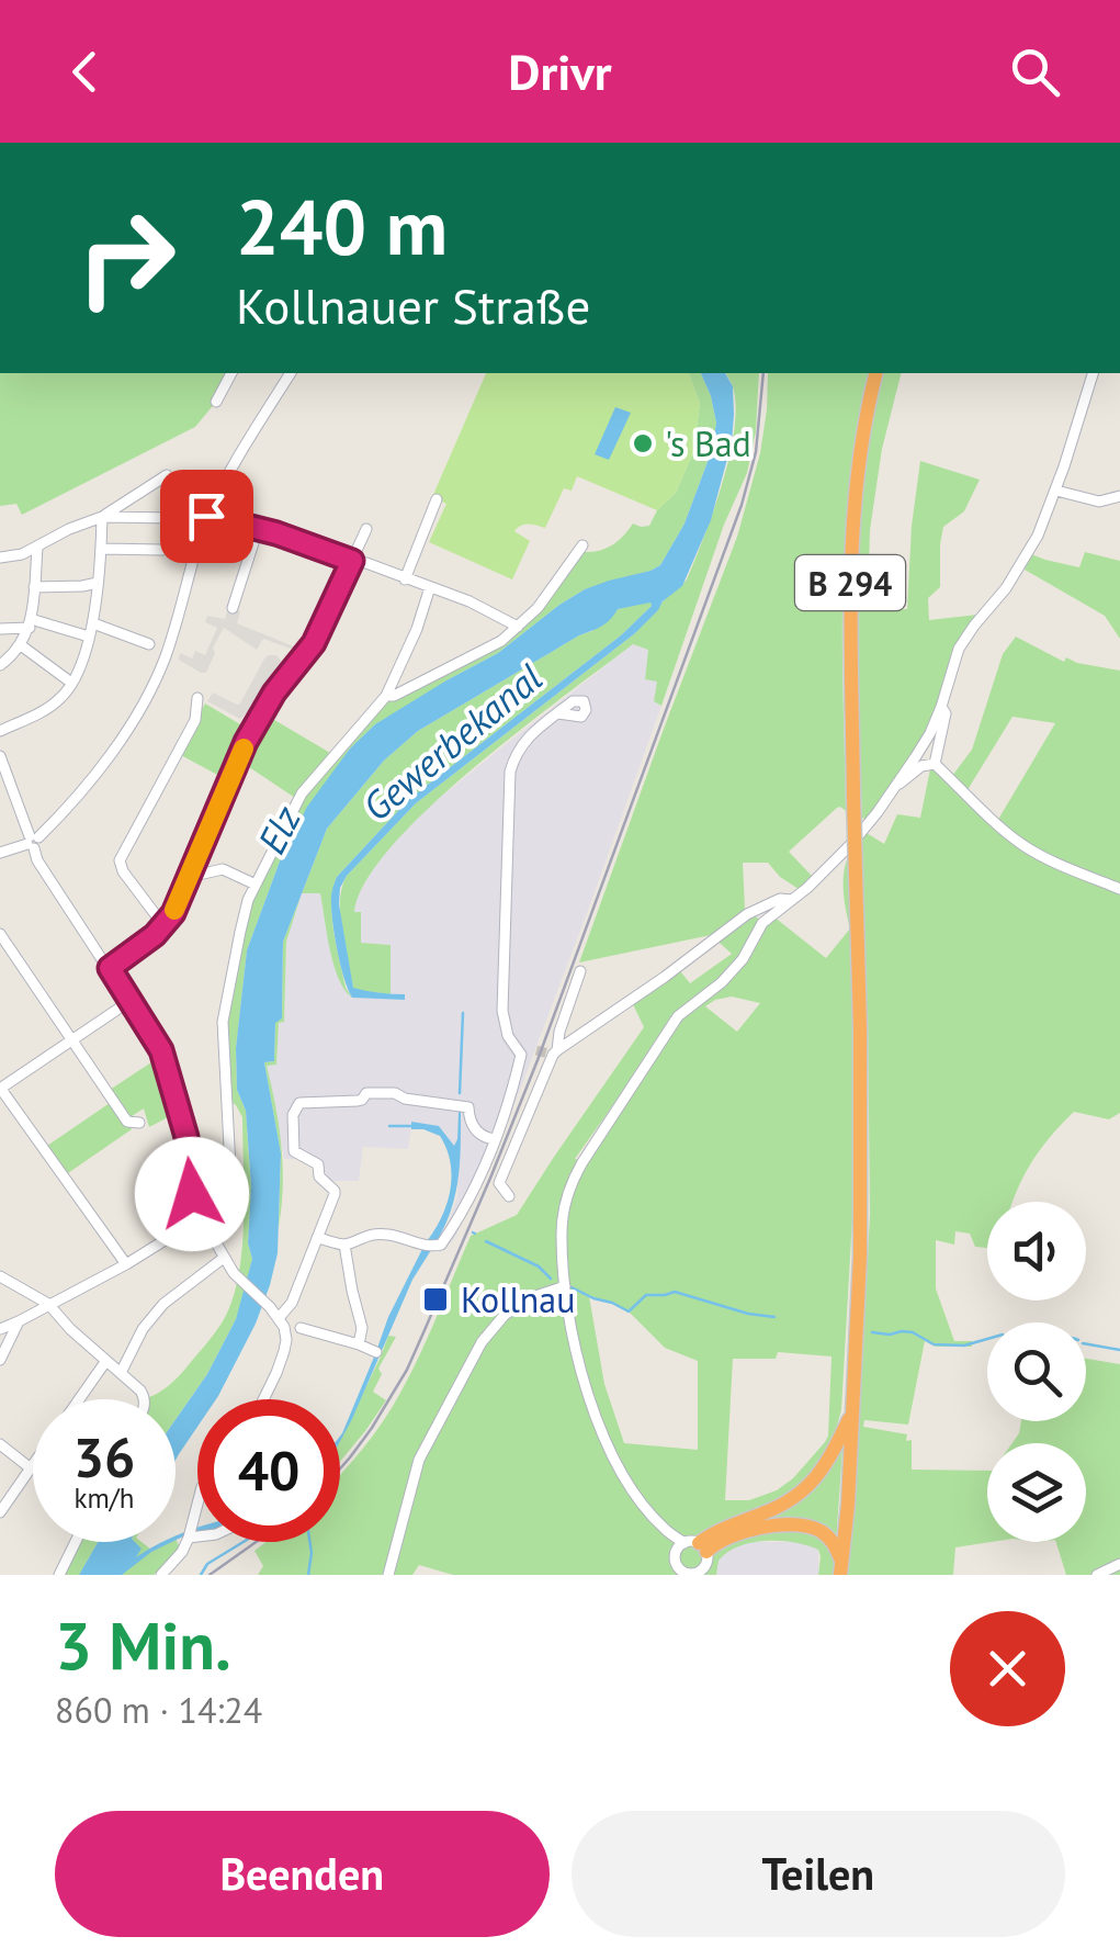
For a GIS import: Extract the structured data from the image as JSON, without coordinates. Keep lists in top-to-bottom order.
{
  "streets": {
    "highway": ["B 294"]
  },
  "water": ["Gewerbekanal", "Elz"],
  "places": {
    "other": ["'s Bad"],
    "transit": ["Kollnau"]
  },
  "page": {
    "header": "Drivr",
    "turn": ["240 m", "Kollnauer Straße"],
    "speed": "36 km/h",
    "limit": "40",
    "heading": ["3 Min.", "860 m · 14:24"],
    "buttons": ["Beenden", "Teilen"]
  }
}
